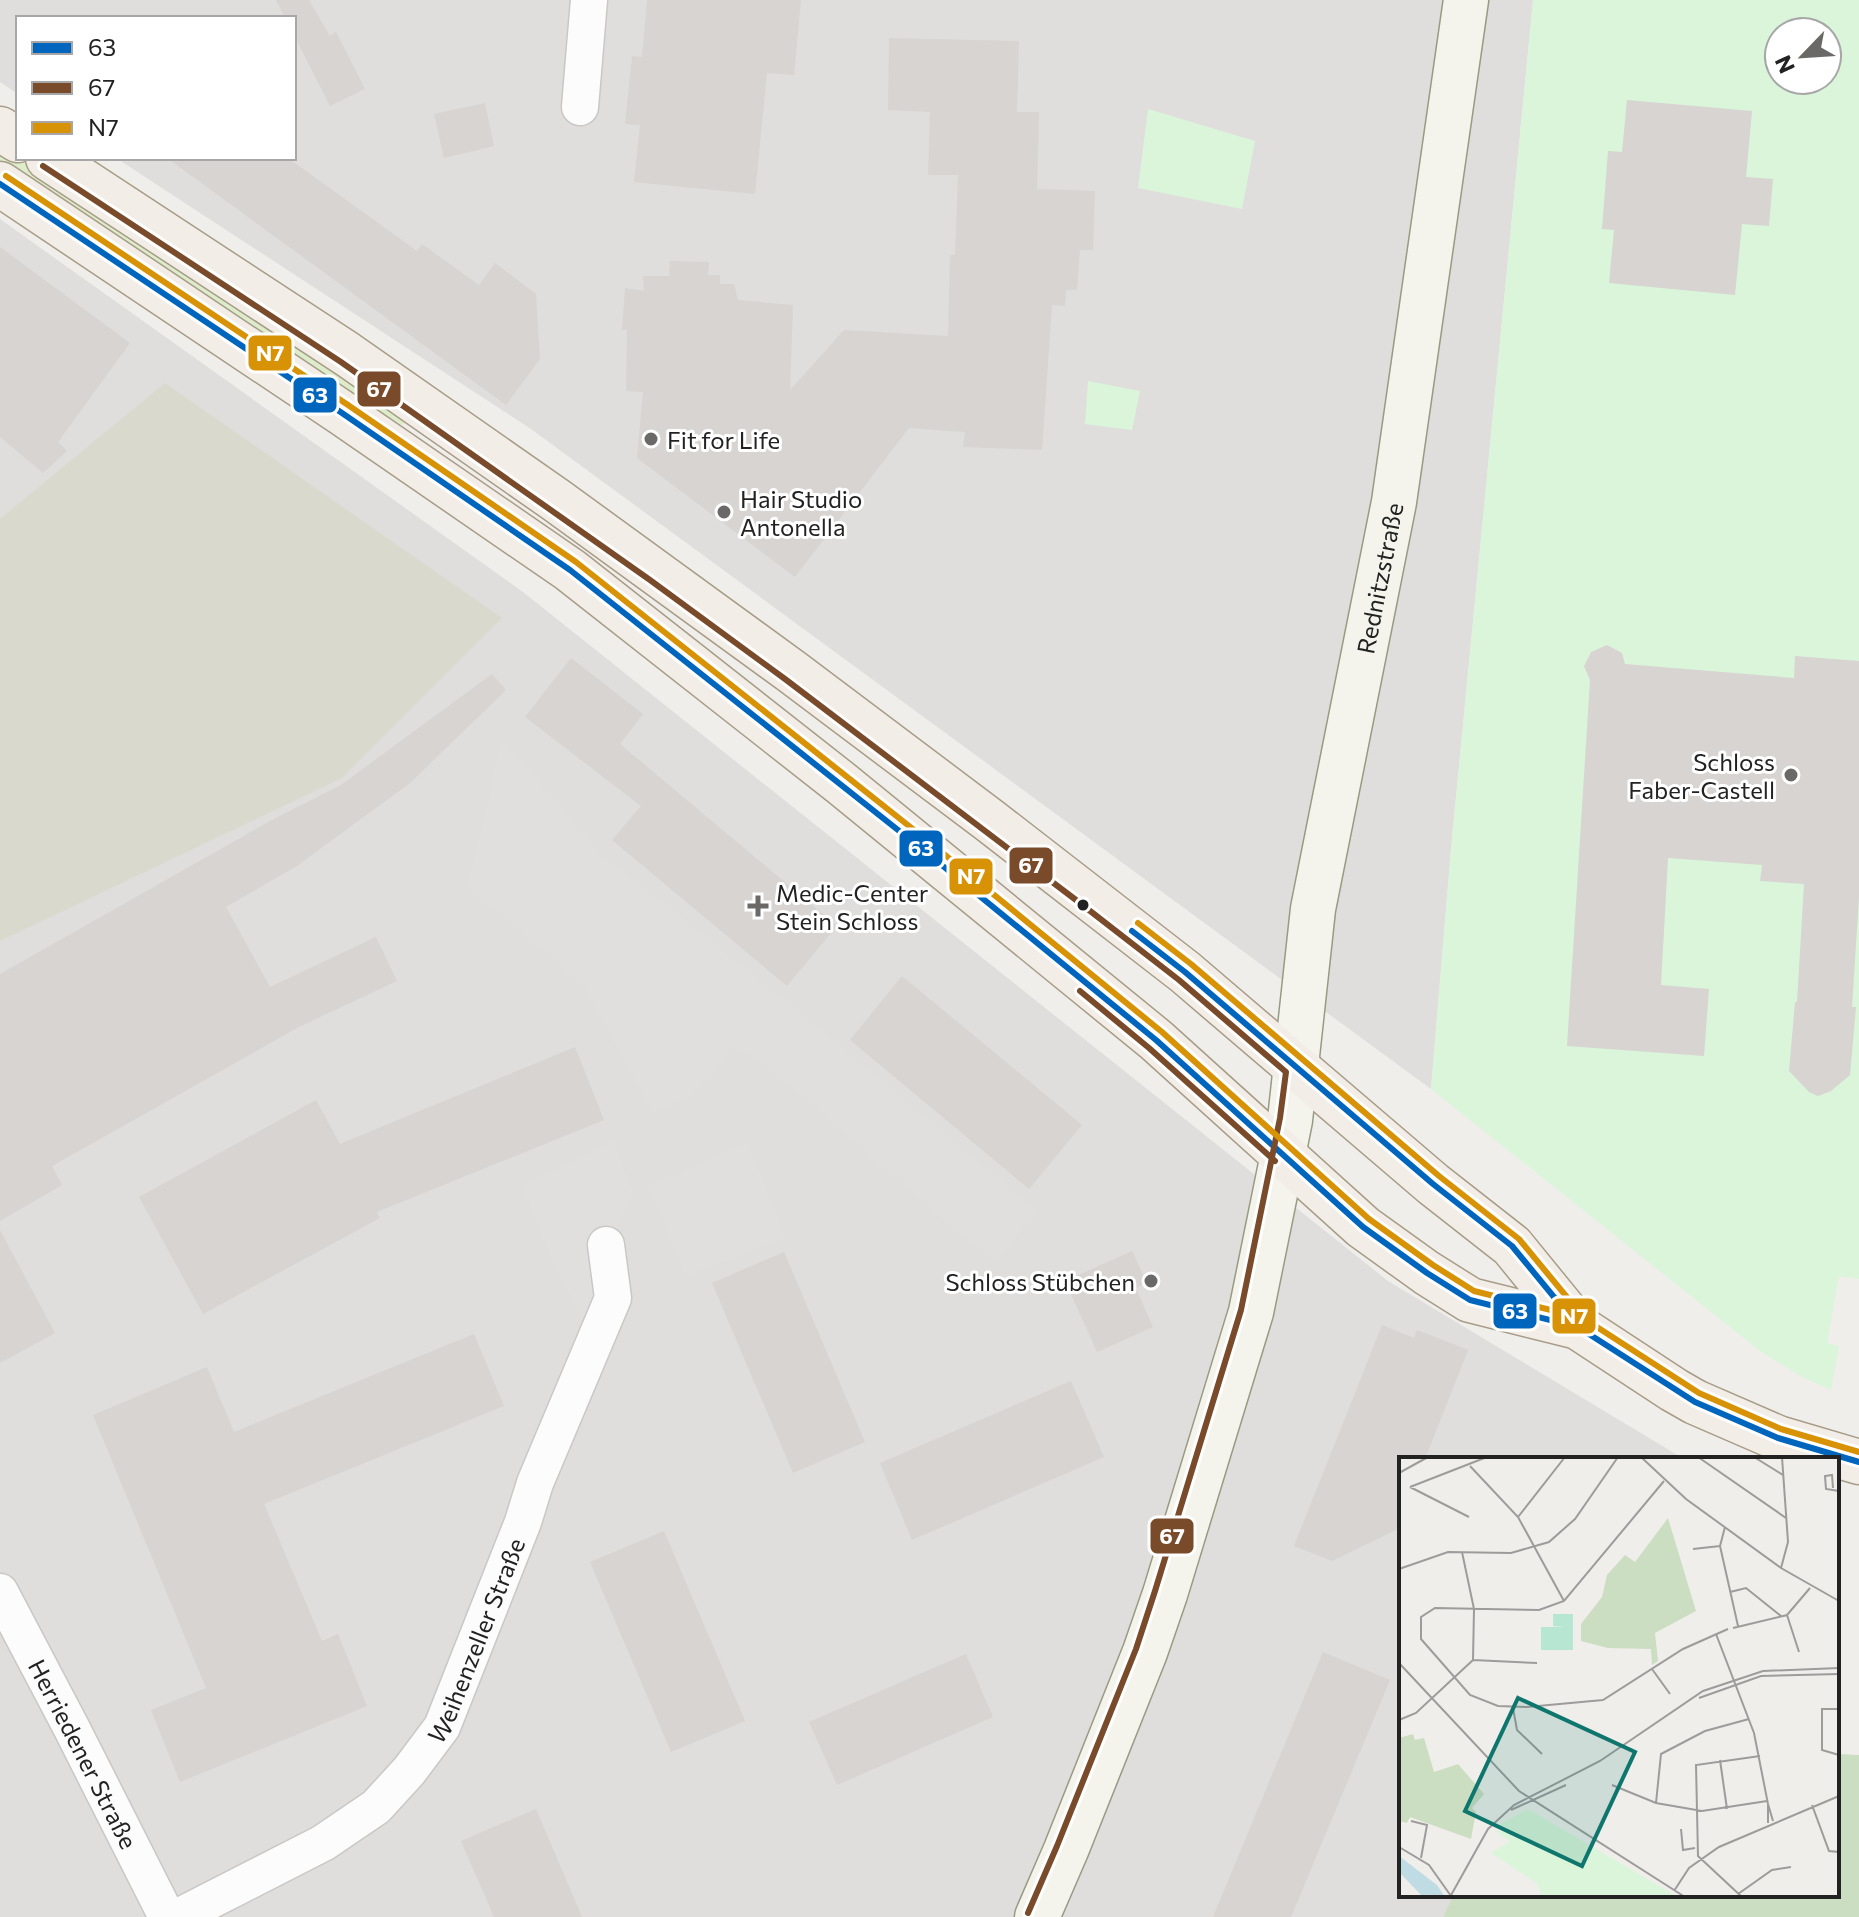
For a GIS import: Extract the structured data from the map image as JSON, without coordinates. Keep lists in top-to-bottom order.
{
  "streets": {
    "main road": ["Rednitzstraße"],
    "street": ["Weihenzeller Straße", "Herriedener Straße"]
  },
  "places": {
    "other": [
      "Fit for Life",
      "Hair Studio Antonella",
      "Schloss Faber-Castell",
      "Schloss Stübchen"
    ],
    "health": ["Medic-Center Stein Schloss"]
  },
  "lines": ["transit line 67", "transit line N7", "transit line 63"],
  "legend": ["63", "67", "N7"],
  "north": "bottom left"
}
